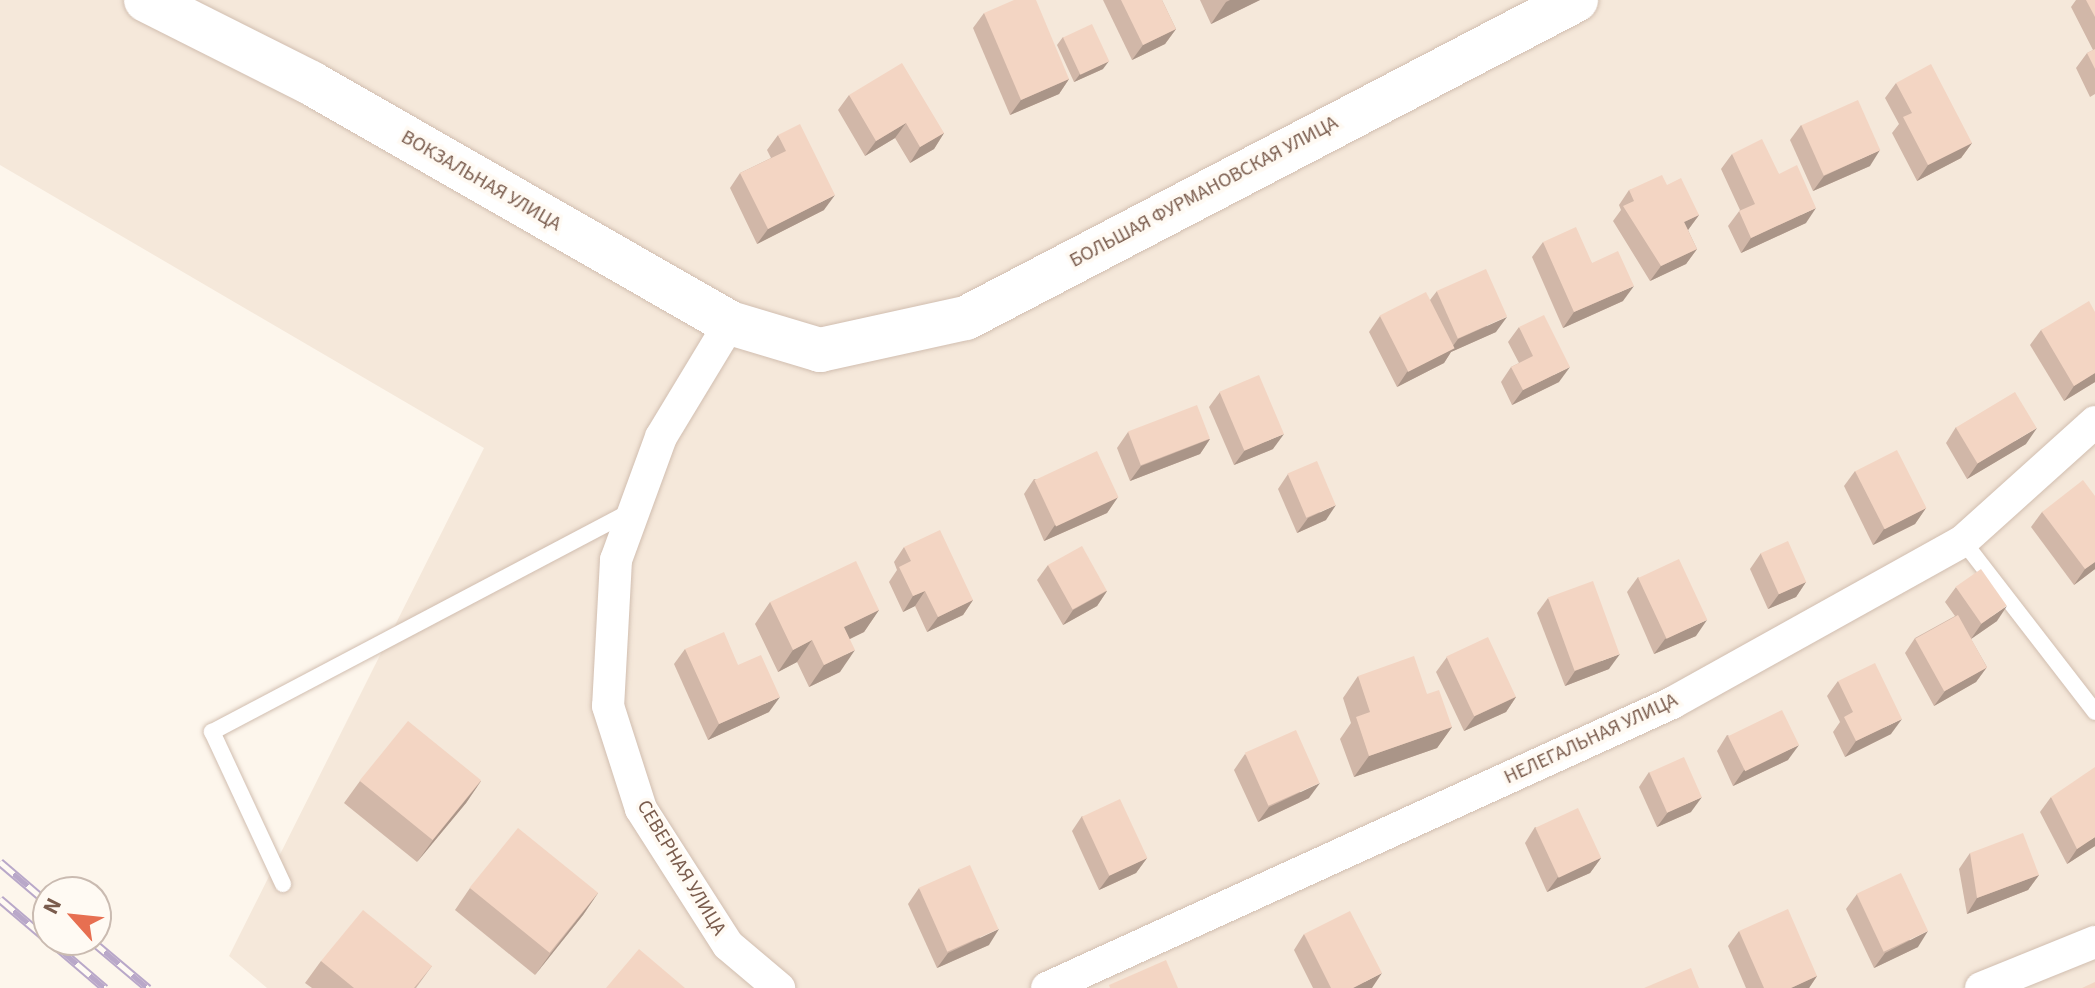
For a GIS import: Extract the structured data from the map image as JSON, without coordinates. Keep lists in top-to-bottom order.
{
  "streets": {
    "main road": ["ВОКЗАЛЬНАЯ УЛИЦА", "БОЛЬШАЯ ФУРМАНОВСКАЯ УЛИЦА"],
    "street": ["НЕЛЕГАЛЬНАЯ УЛИЦА", "СЕВЕРНАЯ УЛИЦА"]
  },
  "crossings": [
    ["ВОКЗАЛЬНАЯ УЛИЦА", "БОЛЬШАЯ ФУРМАНОВСКАЯ УЛИЦА"],
    ["ВОКЗАЛЬНАЯ УЛИЦА", "СЕВЕРНАЯ УЛИЦА"]
  ],
  "north": "top left"
}
